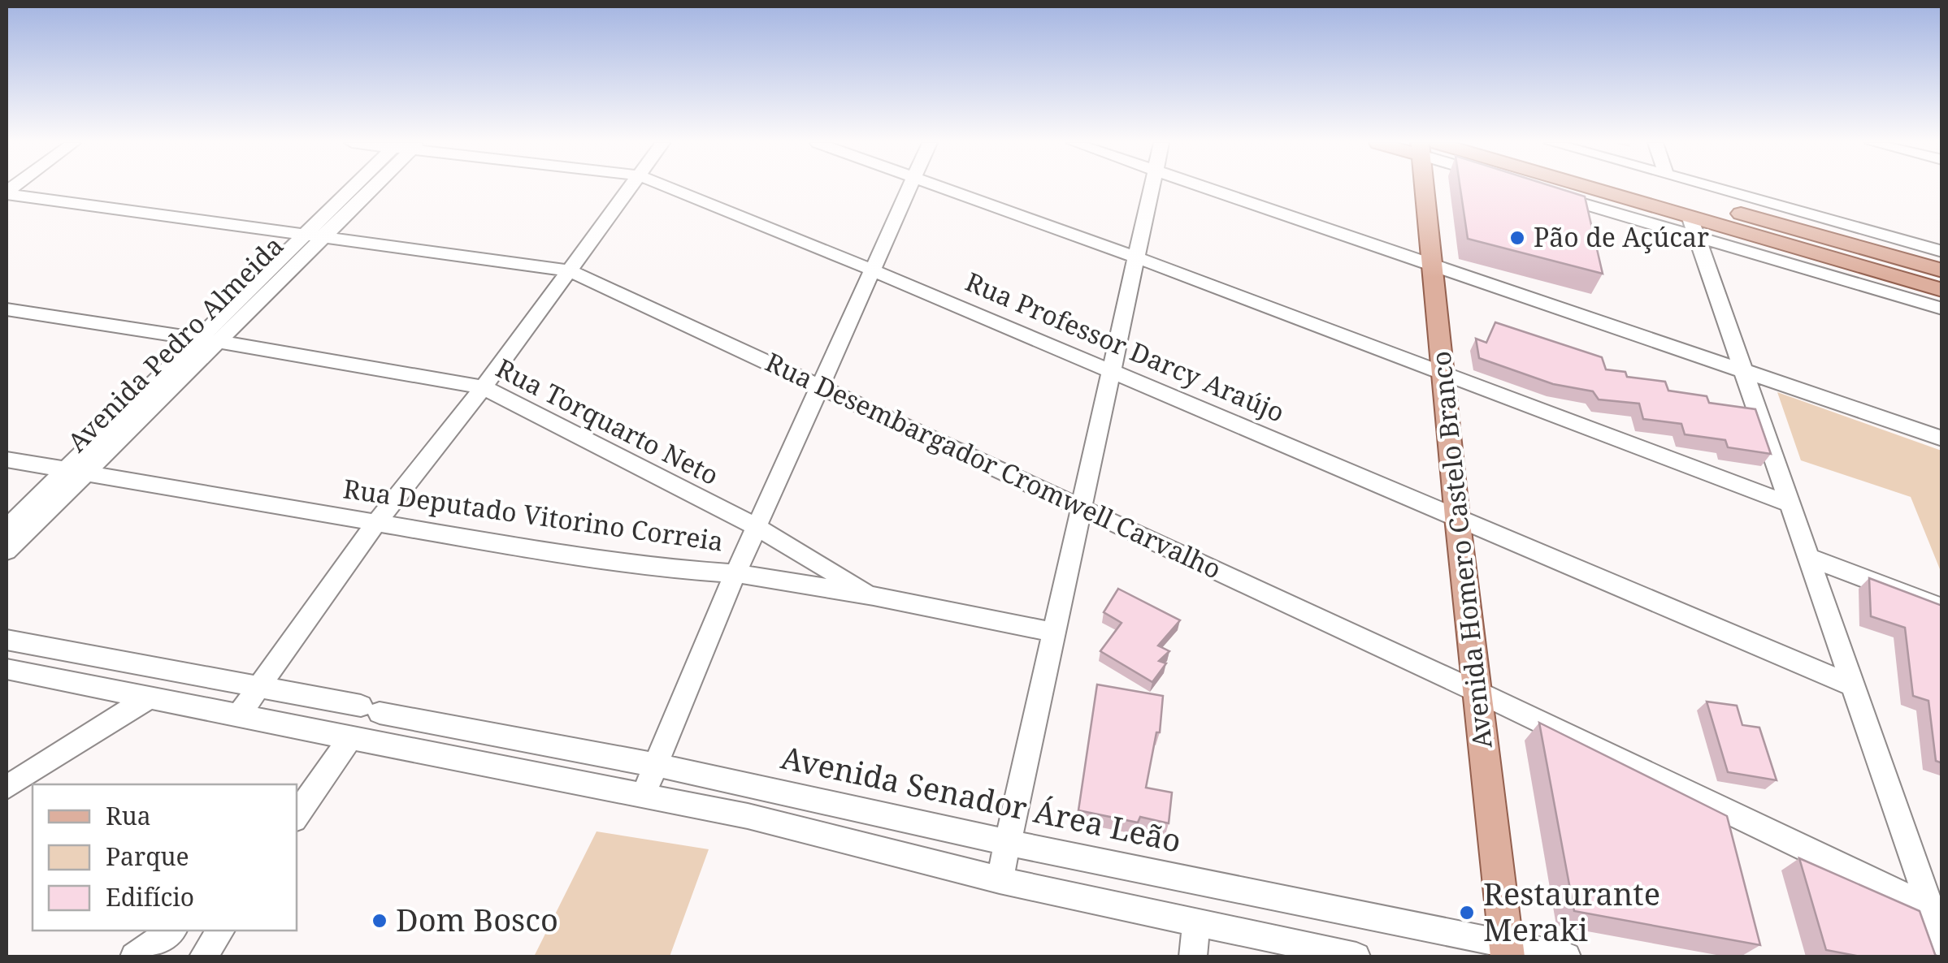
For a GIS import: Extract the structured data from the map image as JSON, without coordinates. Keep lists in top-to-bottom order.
{
  "streets": {
    "main road": ["Avenida Homero Castelo Branco"],
    "street": [
      "Avenida Pedro Almeida",
      "Rua Professor Darcy Araújo",
      "Rua Torquarto Neto",
      "Rua Desembargador Cromwell Carvalho",
      "Rua Deputado Vitorino Correia",
      "Avenida Senador Área Leão"
    ]
  },
  "crossings": [
    ["Avenida Pedro Almeida", "Rua Torquarto Neto"],
    ["Avenida Pedro Almeida", "Rua Desembargador Cromwell Carvalho"],
    ["Avenida Pedro Almeida", "Rua Deputado Vitorino Correia"],
    ["Rua Professor Darcy Araújo", "Avenida Homero Castelo Branco"],
    ["Rua Torquarto Neto", "Rua Deputado Vitorino Correia"],
    ["Rua Desembargador Cromwell Carvalho", "Avenida Homero Castelo Branco"],
    ["Avenida Homero Castelo Branco", "Avenida Senador Área Leão"]
  ],
  "places": ["Pão de Açúcar", "Restaurante Meraki", "Dom Bosco"],
  "legend": ["Rua", "Parque", "Edifício"]
}
